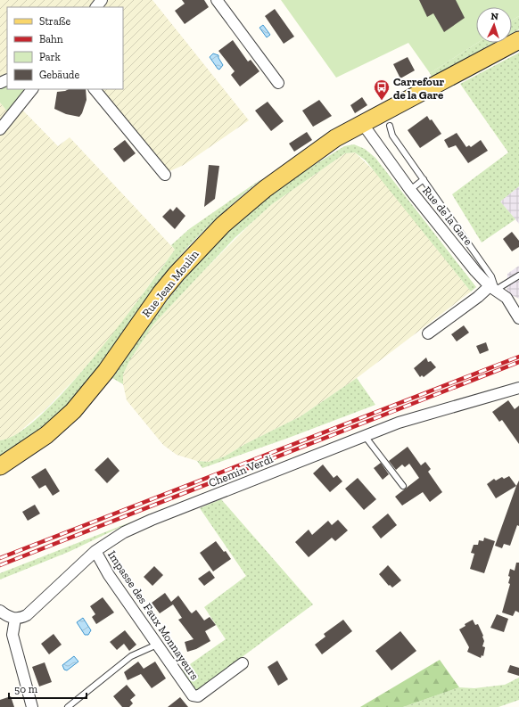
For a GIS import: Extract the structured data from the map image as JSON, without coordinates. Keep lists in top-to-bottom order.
{
  "streets": {
    "main road": ["Rue Jean Moulin"],
    "street": ["Rue de la Gare", "Chemin Verdi", "Impasse des Faux Monnayeurs"]
  },
  "crossings": [
    ["Rue de la Gare", "Rue Jean Moulin"],
    ["Chemin Verdi", "Impasse des Faux Monnayeurs"]
  ],
  "places": {
    "bus stop": ["Carrefour de la Gare"]
  },
  "legend": [
    "Straße",
    "Bahn",
    "Park",
    "Gebäude"
  ],
  "scale_bar": "50 m",
  "north": "top"
}
